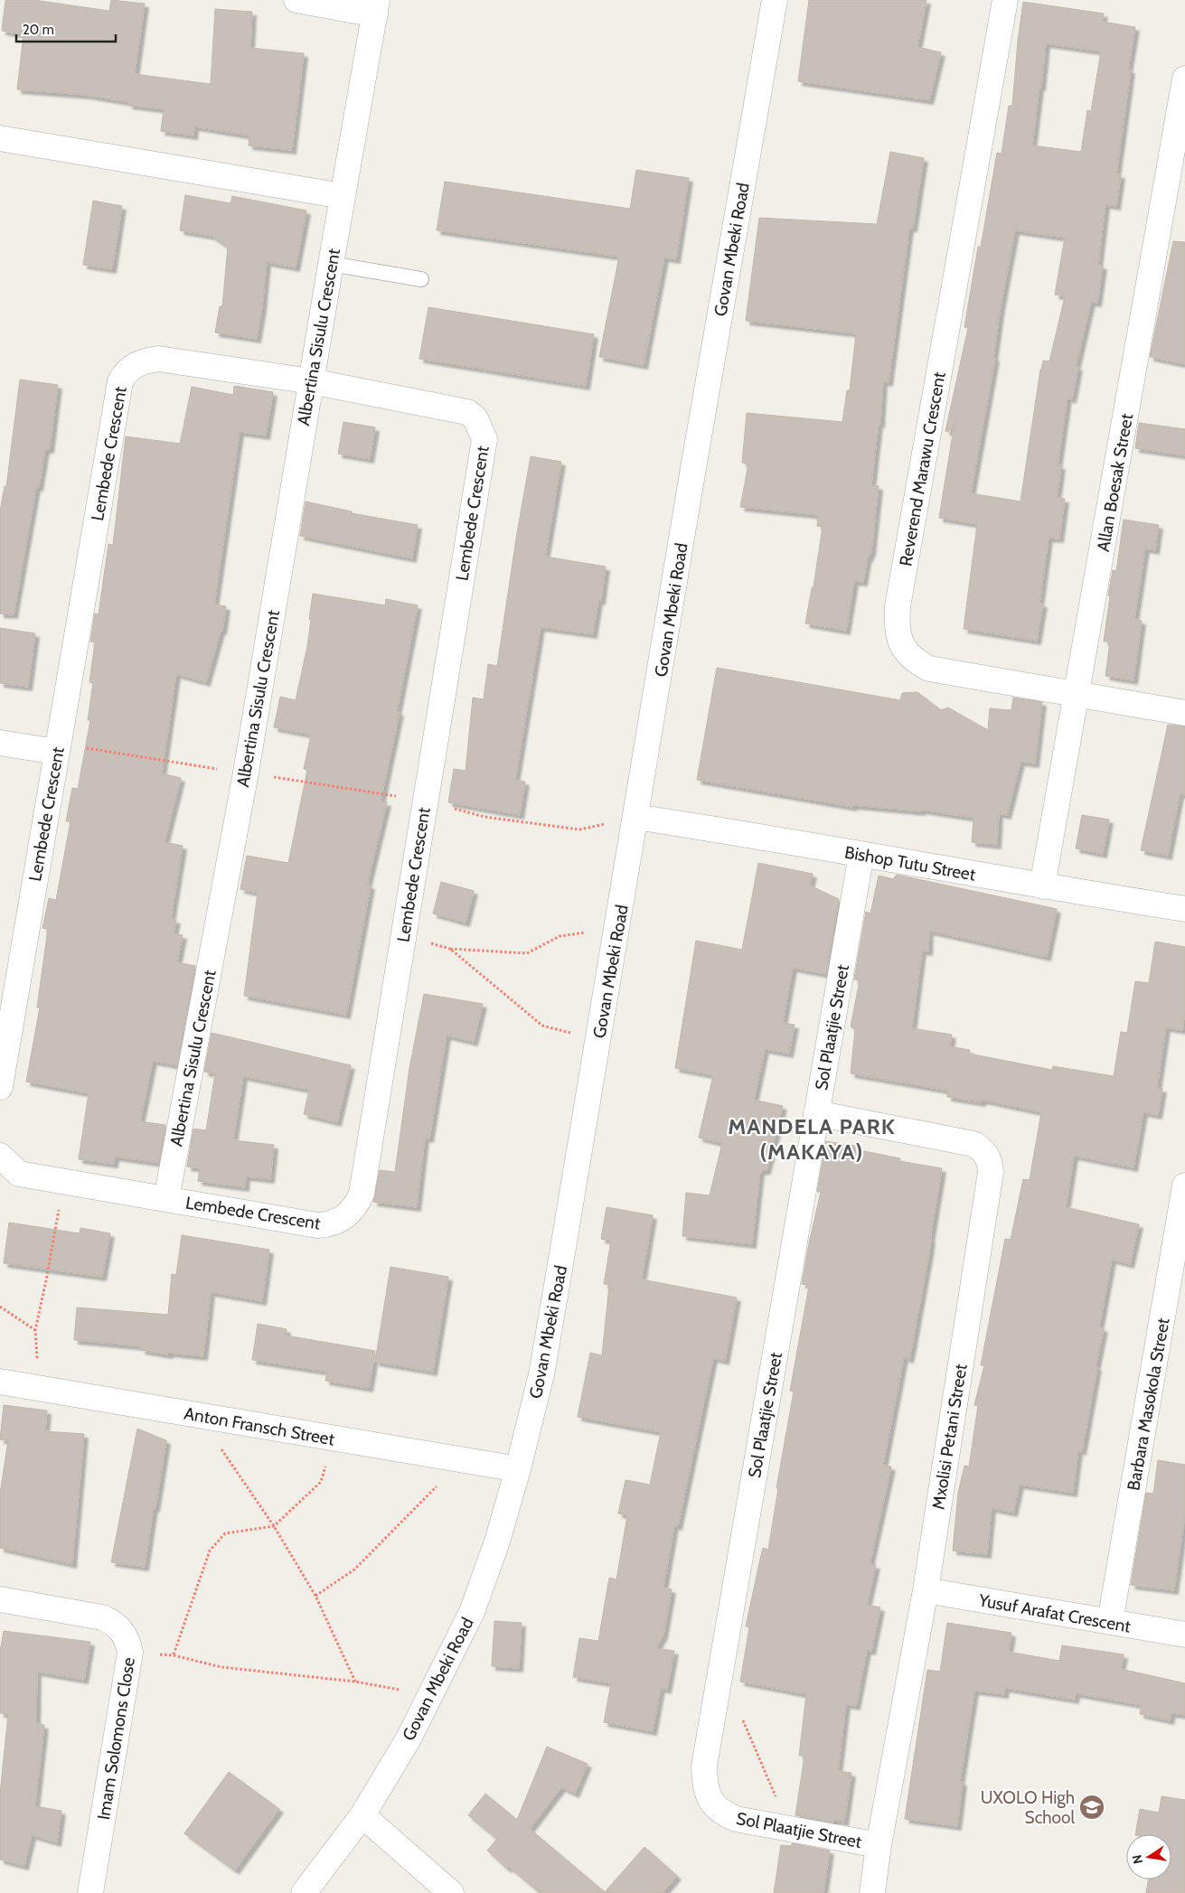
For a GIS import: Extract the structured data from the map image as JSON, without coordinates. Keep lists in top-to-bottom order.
{
  "streets": {
    "street": [
      "Govan Mbeki Road",
      "Albertina Sisulu Crescent",
      "Lembede Crescent",
      "Reverend Marawu Crescent",
      "Allan Boesak Street",
      "Bishop Tutu Street",
      "Sol Plaatjie Street",
      "Barbara Masokola Street",
      "Anton Fransch Street",
      "Mxolisi Petani Street",
      "Yusuf Arafat Crescent",
      "Imam Solomons Close"
    ]
  },
  "crossings": [
    ["Govan Mbeki Road", "Bishop Tutu Street"],
    ["Govan Mbeki Road", "Anton Fransch Street"],
    ["Albertina Sisulu Crescent", "Lembede Crescent"],
    ["Reverend Marawu Crescent", "Allan Boesak Street"],
    ["Allan Boesak Street", "Bishop Tutu Street"],
    ["Bishop Tutu Street", "Sol Plaatjie Street"],
    ["Sol Plaatjie Street", "Mxolisi Petani Street"],
    ["Barbara Masokola Street", "Yusuf Arafat Crescent"],
    ["Mxolisi Petani Street", "Yusuf Arafat Crescent"]
  ],
  "districts": ["MANDELA PARK (MAKAYA)"],
  "places": {
    "school or university": ["UXOLO High School"]
  },
  "scale_bar": "20 m",
  "north": "left"
}
